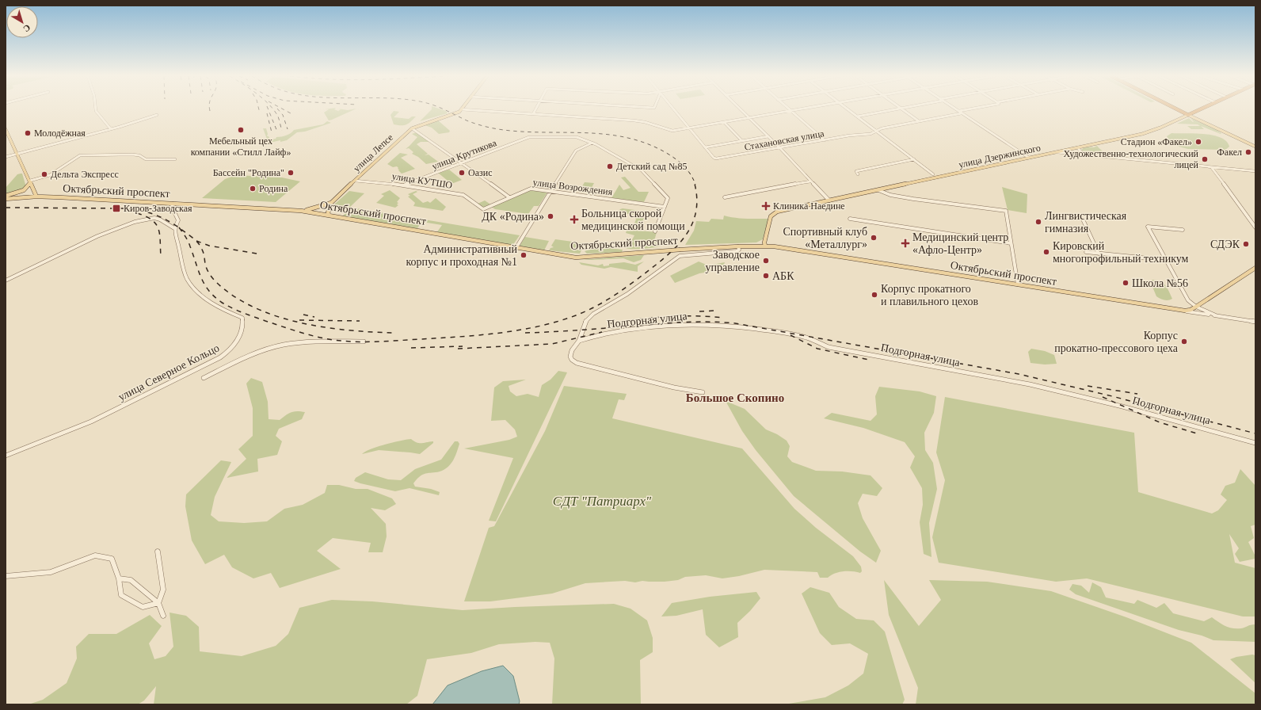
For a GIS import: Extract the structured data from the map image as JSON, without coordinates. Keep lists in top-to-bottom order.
{
  "streets": {
    "highway": ["улица Дзержинского"],
    "main road": ["улица Лепсе", "Октябрьский проспект"],
    "street": [
      "Стахановская улица",
      "улица Крутикова",
      "улица КУТШО",
      "улица Возрождения",
      "Подгорная улица",
      "улица Северное Кольцо"
    ]
  },
  "crossings": [
    ["улица Лепсе", "улица КУТШО"],
    ["улица Лепсе", "Октябрьский проспект"],
    ["улица Крутикова", "улица КУТШО"],
    ["улица Дзержинского", "Октябрьский проспект"],
    ["улица КУТШО", "улица Возрождения"],
    ["Октябрьский проспект", "улица Северное Кольцо"]
  ],
  "districts": ["Большое Скопино"],
  "parks": ["СДТ \"Патриарх\""],
  "places": {
    "other": [
      "Мебельный цех компании «Стилл Лайф»",
      "Молодёжная",
      "Стадион «Факел»",
      "Факел",
      "Художественно-технологический лицей",
      "Детский сад №85",
      "Бассейн \"Родина\"",
      "Оазис",
      "Дельта Экспресс",
      "Родина",
      "ДК «Родина»",
      "Лингвистическая гимназия",
      "Спортивный клуб «Металлург»",
      "СДЭК",
      "Кировский многопрофильный техникум",
      "Административный корпус и проходная №1",
      "Заводское управление",
      "АБК",
      "Школа №56",
      "Корпус прокатного и плавильного цехов",
      "Корпус прокатно-прессового цеха"
    ],
    "health": ["Клиника Наедине", "Больница скорой медицинской помощи", "Медицинский центр «Афло-Центр»"],
    "transit": ["Киров-Заводская"]
  },
  "north": "bottom right"
}
